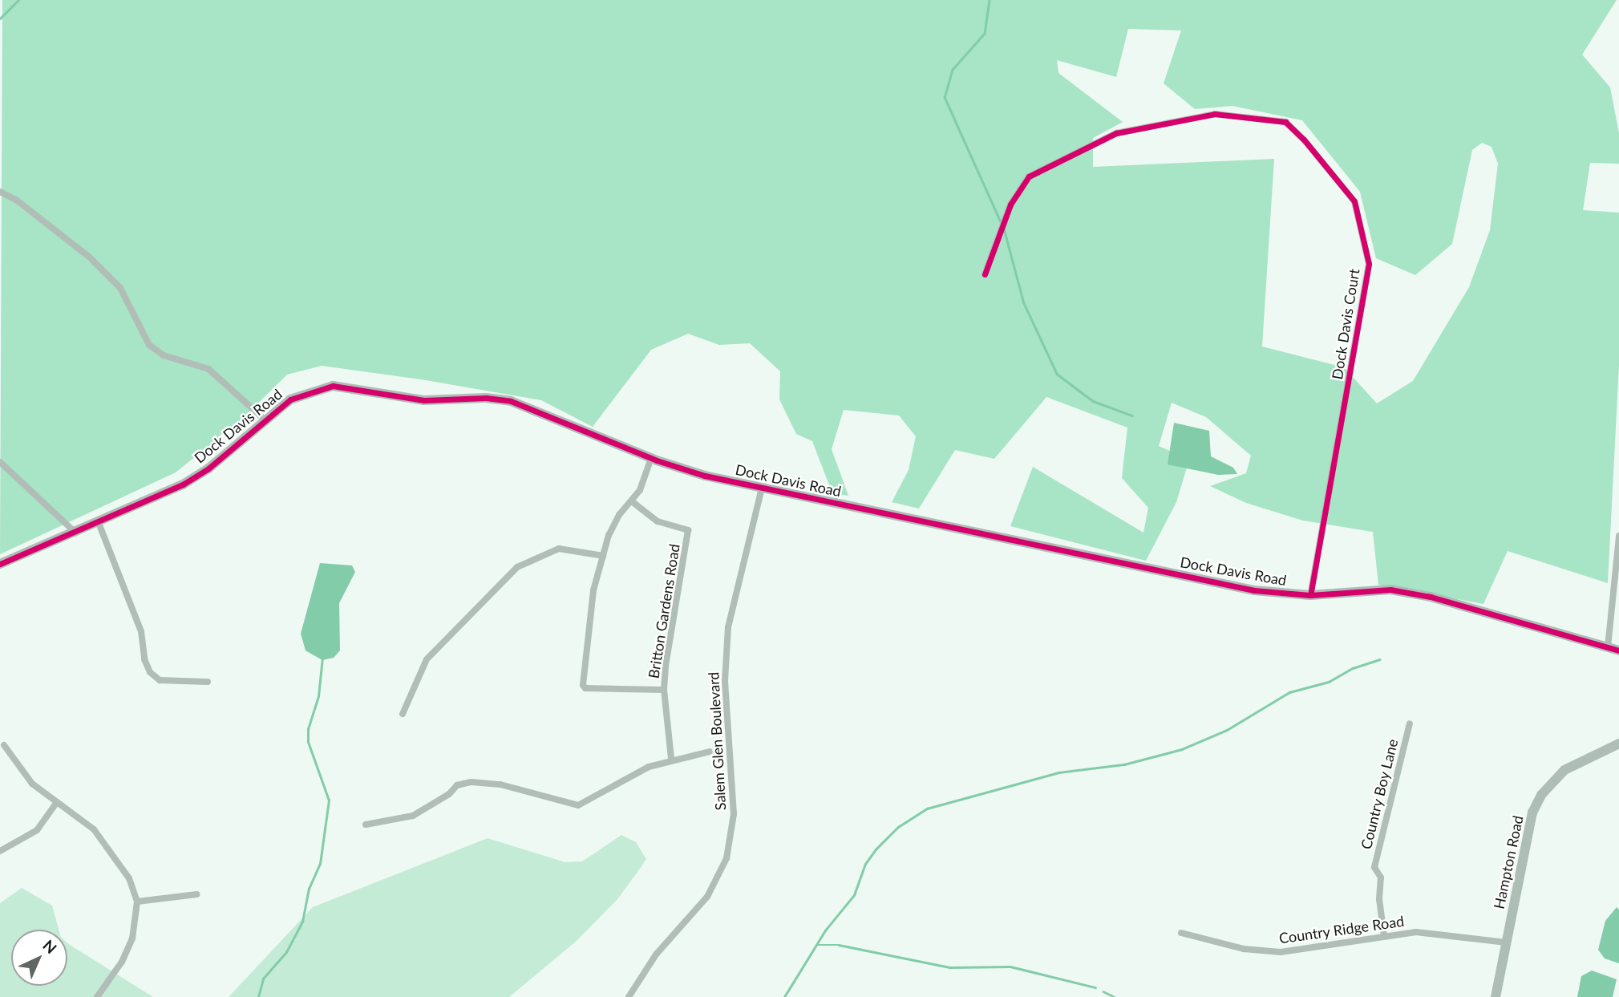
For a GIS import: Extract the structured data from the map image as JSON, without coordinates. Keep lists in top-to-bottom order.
{
  "streets": {
    "street": [
      "Dock Davis Court",
      "Dock Davis Road",
      "Britton Gardens Road",
      "Salem Glen Boulevard",
      "Country Boy Lane",
      "Hampton Road",
      "Country Ridge Road"
    ]
  },
  "crossings": [
    ["Dock Davis Court", "Dock Davis Road"],
    ["Dock Davis Road", "Salem Glen Boulevard"],
    ["Country Boy Lane", "Country Ridge Road"],
    ["Hampton Road", "Country Ridge Road"]
  ],
  "north": "top right"
}
